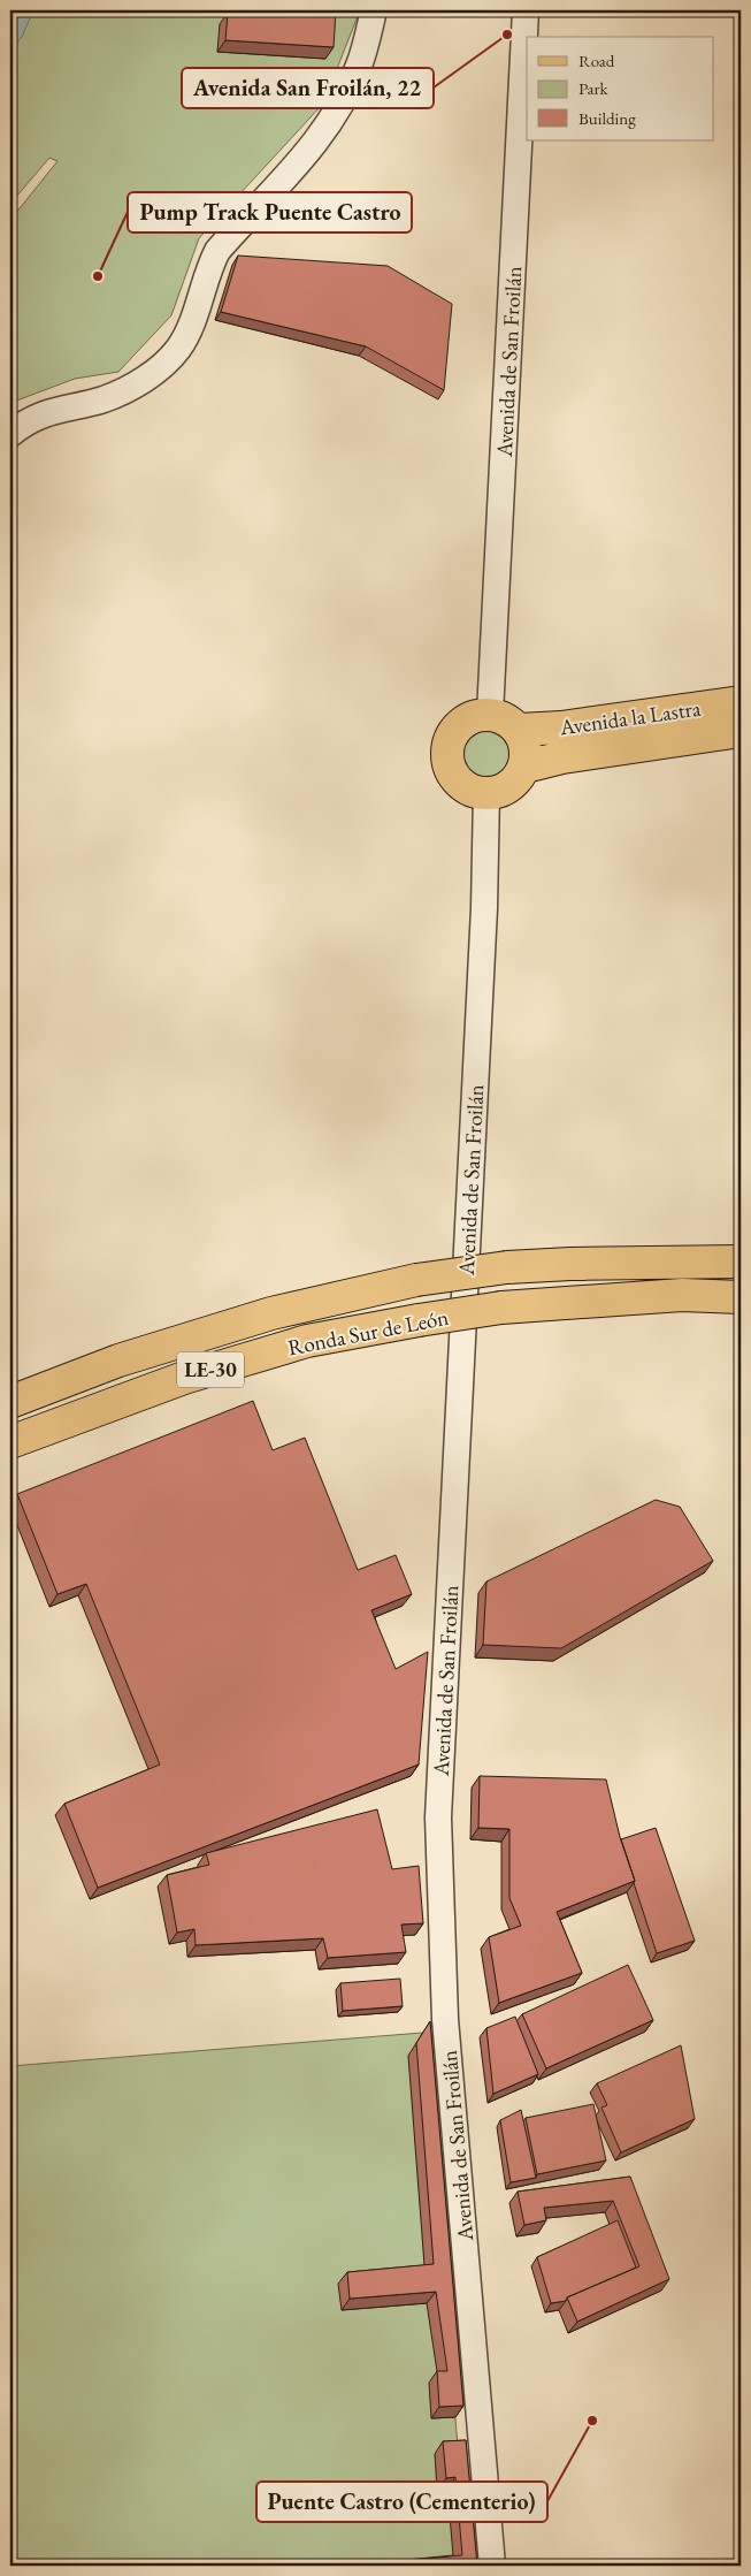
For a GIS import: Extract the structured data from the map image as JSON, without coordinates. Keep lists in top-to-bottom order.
{
  "streets": {
    "main road": ["Avenida la Lastra", "Ronda Sur de León", "LE-30"],
    "street": ["Avenida de San Froilán"]
  },
  "crossings": [
    ["Avenida de San Froilán", "Avenida la Lastra"]
  ],
  "places": ["Avenida San Froilán, 22", "Pump Track Puente Castro", "Puente Castro (Cementerio)"],
  "legend": ["Road", "Park", "Building"]
}
